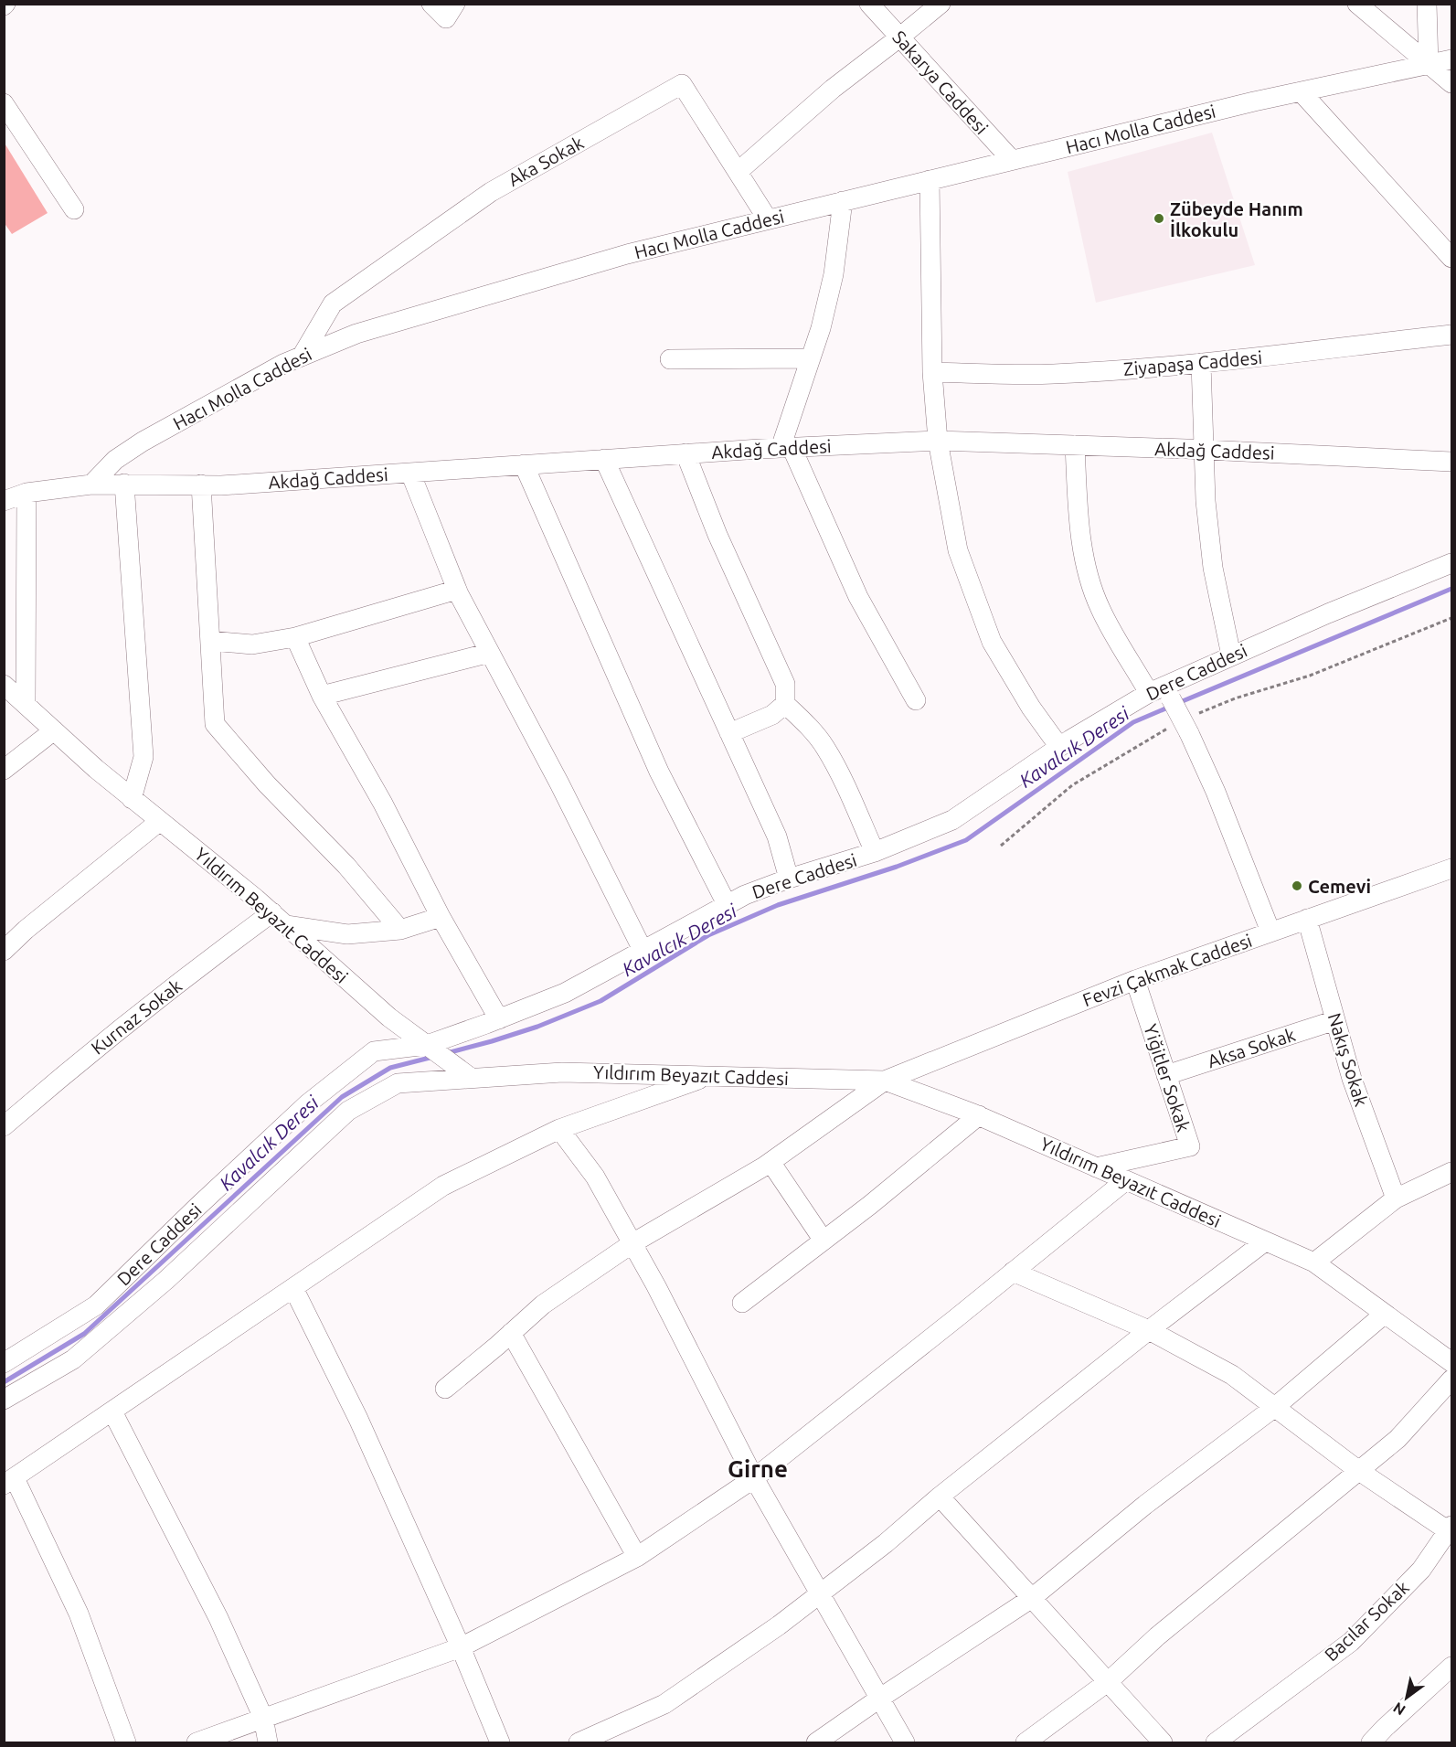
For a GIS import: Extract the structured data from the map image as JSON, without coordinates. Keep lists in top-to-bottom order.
{
  "streets": {
    "street": [
      "Sakarya Caddesi",
      "Hacı Molla Caddesi",
      "Aka Sokak",
      "Ziyapaşa Caddesi",
      "Akdağ Caddesi",
      "Dere Caddesi",
      "Yıldırım Beyazıt Caddesi",
      "Fevzi Çakmak Caddesi",
      "Kurnaz Sokak",
      "Aksa Sokak",
      "Nakış Sokak",
      "Yiğitler Sokak",
      "Bacılar Sokak"
    ]
  },
  "crossings": [
    ["Sakarya Caddesi", "Hacı Molla Caddesi"],
    ["Hacı Molla Caddesi", "Aka Sokak"],
    ["Hacı Molla Caddesi", "Akdağ Caddesi"],
    ["Dere Caddesi", "Yıldırım Beyazıt Caddesi"],
    ["Yıldırım Beyazıt Caddesi", "Fevzi Çakmak Caddesi"],
    ["Yıldırım Beyazıt Caddesi", "Kurnaz Sokak"],
    ["Yıldırım Beyazıt Caddesi", "Yiğitler Sokak"],
    ["Fevzi Çakmak Caddesi", "Nakış Sokak"],
    ["Fevzi Çakmak Caddesi", "Yiğitler Sokak"],
    ["Aksa Sokak", "Nakış Sokak"],
    ["Aksa Sokak", "Yiğitler Sokak"]
  ],
  "districts": ["Girne"],
  "water": ["Kavalcık Deresi"],
  "places": ["Zübeyde Hanım İlkokulu", "Cemevi"],
  "north": "bottom left"
}
